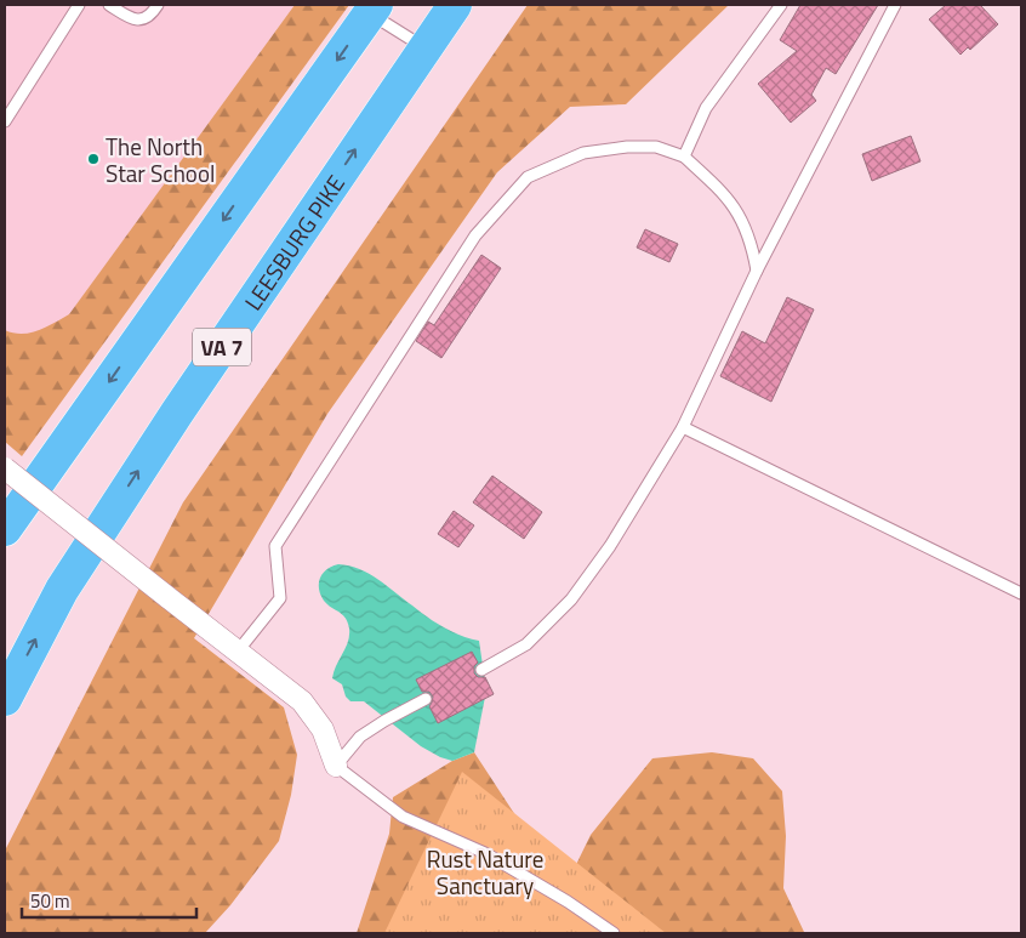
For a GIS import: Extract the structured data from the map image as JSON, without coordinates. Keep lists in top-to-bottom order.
{
  "streets": {
    "highway": ["LEESBURG PIKE", "VA 7"]
  },
  "parks": ["Rust Nature Sanctuary"],
  "places": ["The North Star School"],
  "scale_bar": "50 m"
}
